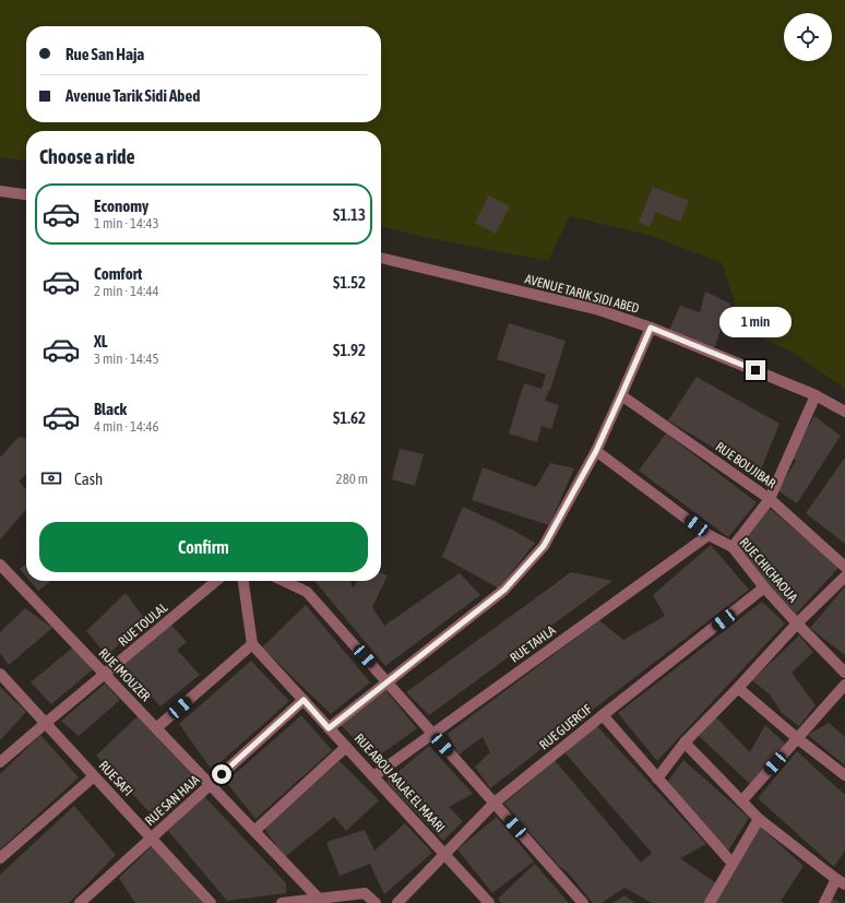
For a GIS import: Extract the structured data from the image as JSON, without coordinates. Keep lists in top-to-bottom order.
{
  "streets": {
    "street": [
      "AVENUE TARIK SIDI ABED",
      "RUE BOUJIBAR",
      "RUE CHICHAOUA",
      "RUE TOULAL",
      "RUE TAHLA",
      "RUE IMOUZER",
      "RUE GUERCIF",
      "RUE SAFI",
      "RUE ABOU AALAE EL MAARI",
      "RUE SAN HAJA"
    ]
  },
  "crossings": [
    ["RUE CHICHAOUA", "RUE TAHLA"],
    ["RUE CHICHAOUA", "RUE GUERCIF"],
    ["RUE TOULAL", "RUE IMOUZER"],
    ["RUE TOULAL", "RUE SAFI"],
    ["RUE TAHLA", "RUE ABOU AALAE EL MAARI"],
    ["RUE IMOUZER", "RUE SAN HAJA"],
    ["RUE GUERCIF", "RUE ABOU AALAE EL MAARI"],
    ["RUE SAFI", "RUE SAN HAJA"],
    ["RUE ABOU AALAE EL MAARI", "RUE SAN HAJA"]
  ],
  "page": {
    "banner": ["Rue San Haja", "Avenue Tarik Sidi Abed"],
    "heading": "Choose a ride",
    "list": [
      {
        "name": "Economy",
        "note": "1 min · 14:43",
        "value": "$1.13"
      },
      {
        "name": "Comfort",
        "note": "2 min · 14:44",
        "value": "$1.52"
      },
      {
        "name": "XL",
        "note": "3 min · 14:45",
        "value": "$1.92"
      },
      {
        "name": "Black",
        "note": "4 min · 14:46",
        "value": "$1.62"
      }
    ],
    "bubble": "1 min",
    "pay": ["Cash", "280 m"],
    "buttons": "Confirm"
  }
}
